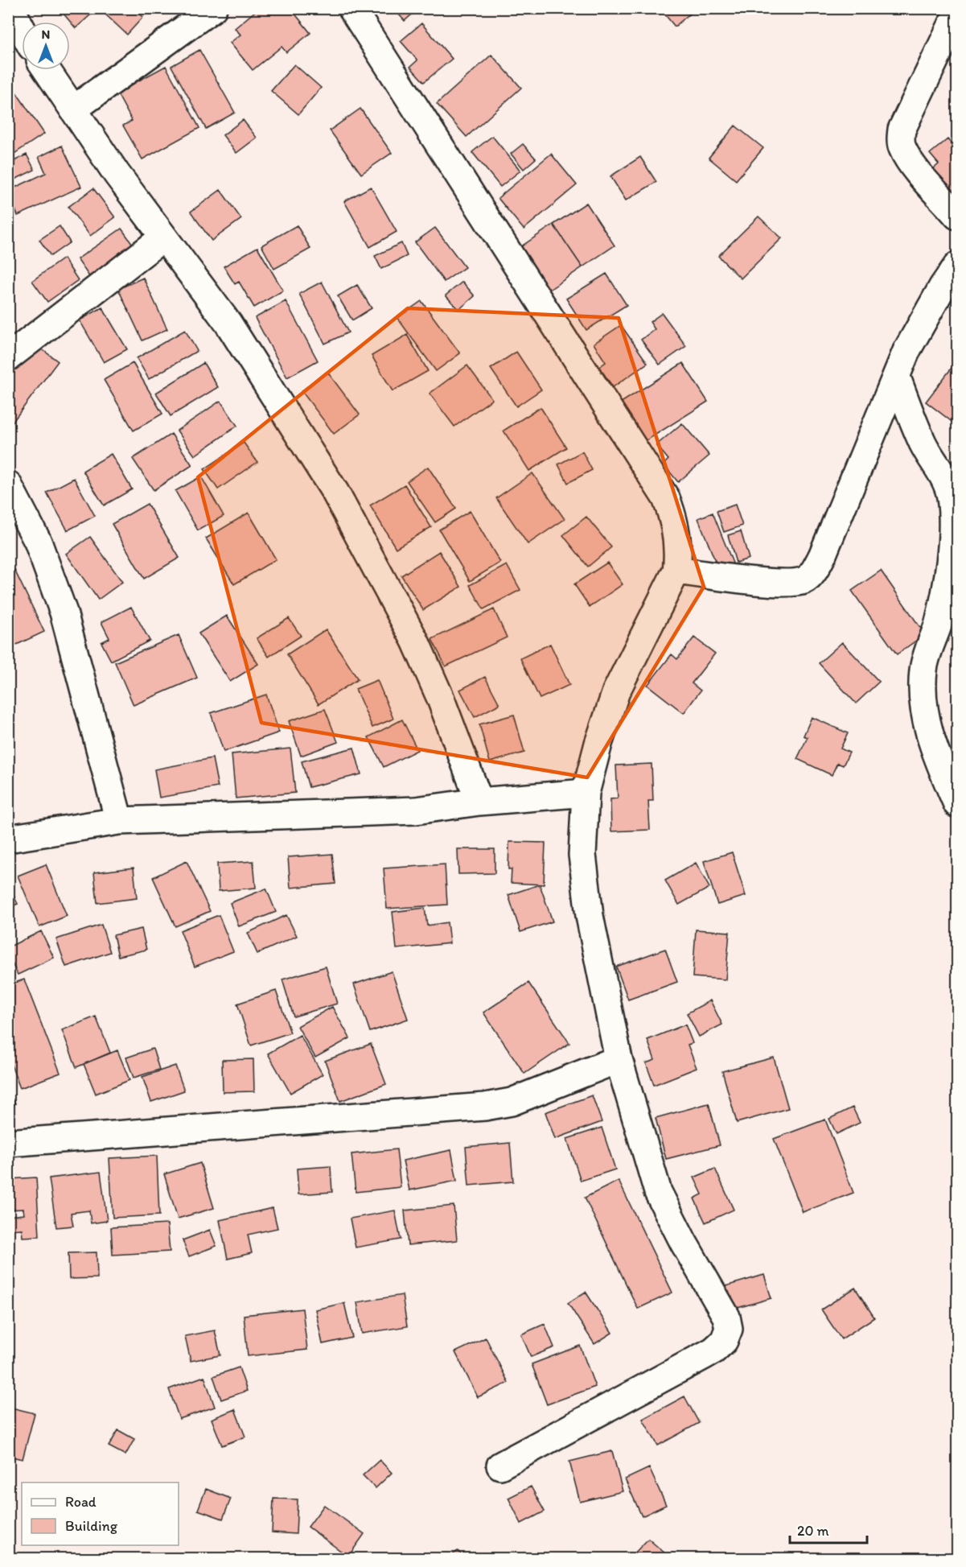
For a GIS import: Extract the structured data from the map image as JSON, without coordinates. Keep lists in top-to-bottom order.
{
  "legend": ["Road", "Building"],
  "scale_bar": "20 m",
  "north": "top"
}
